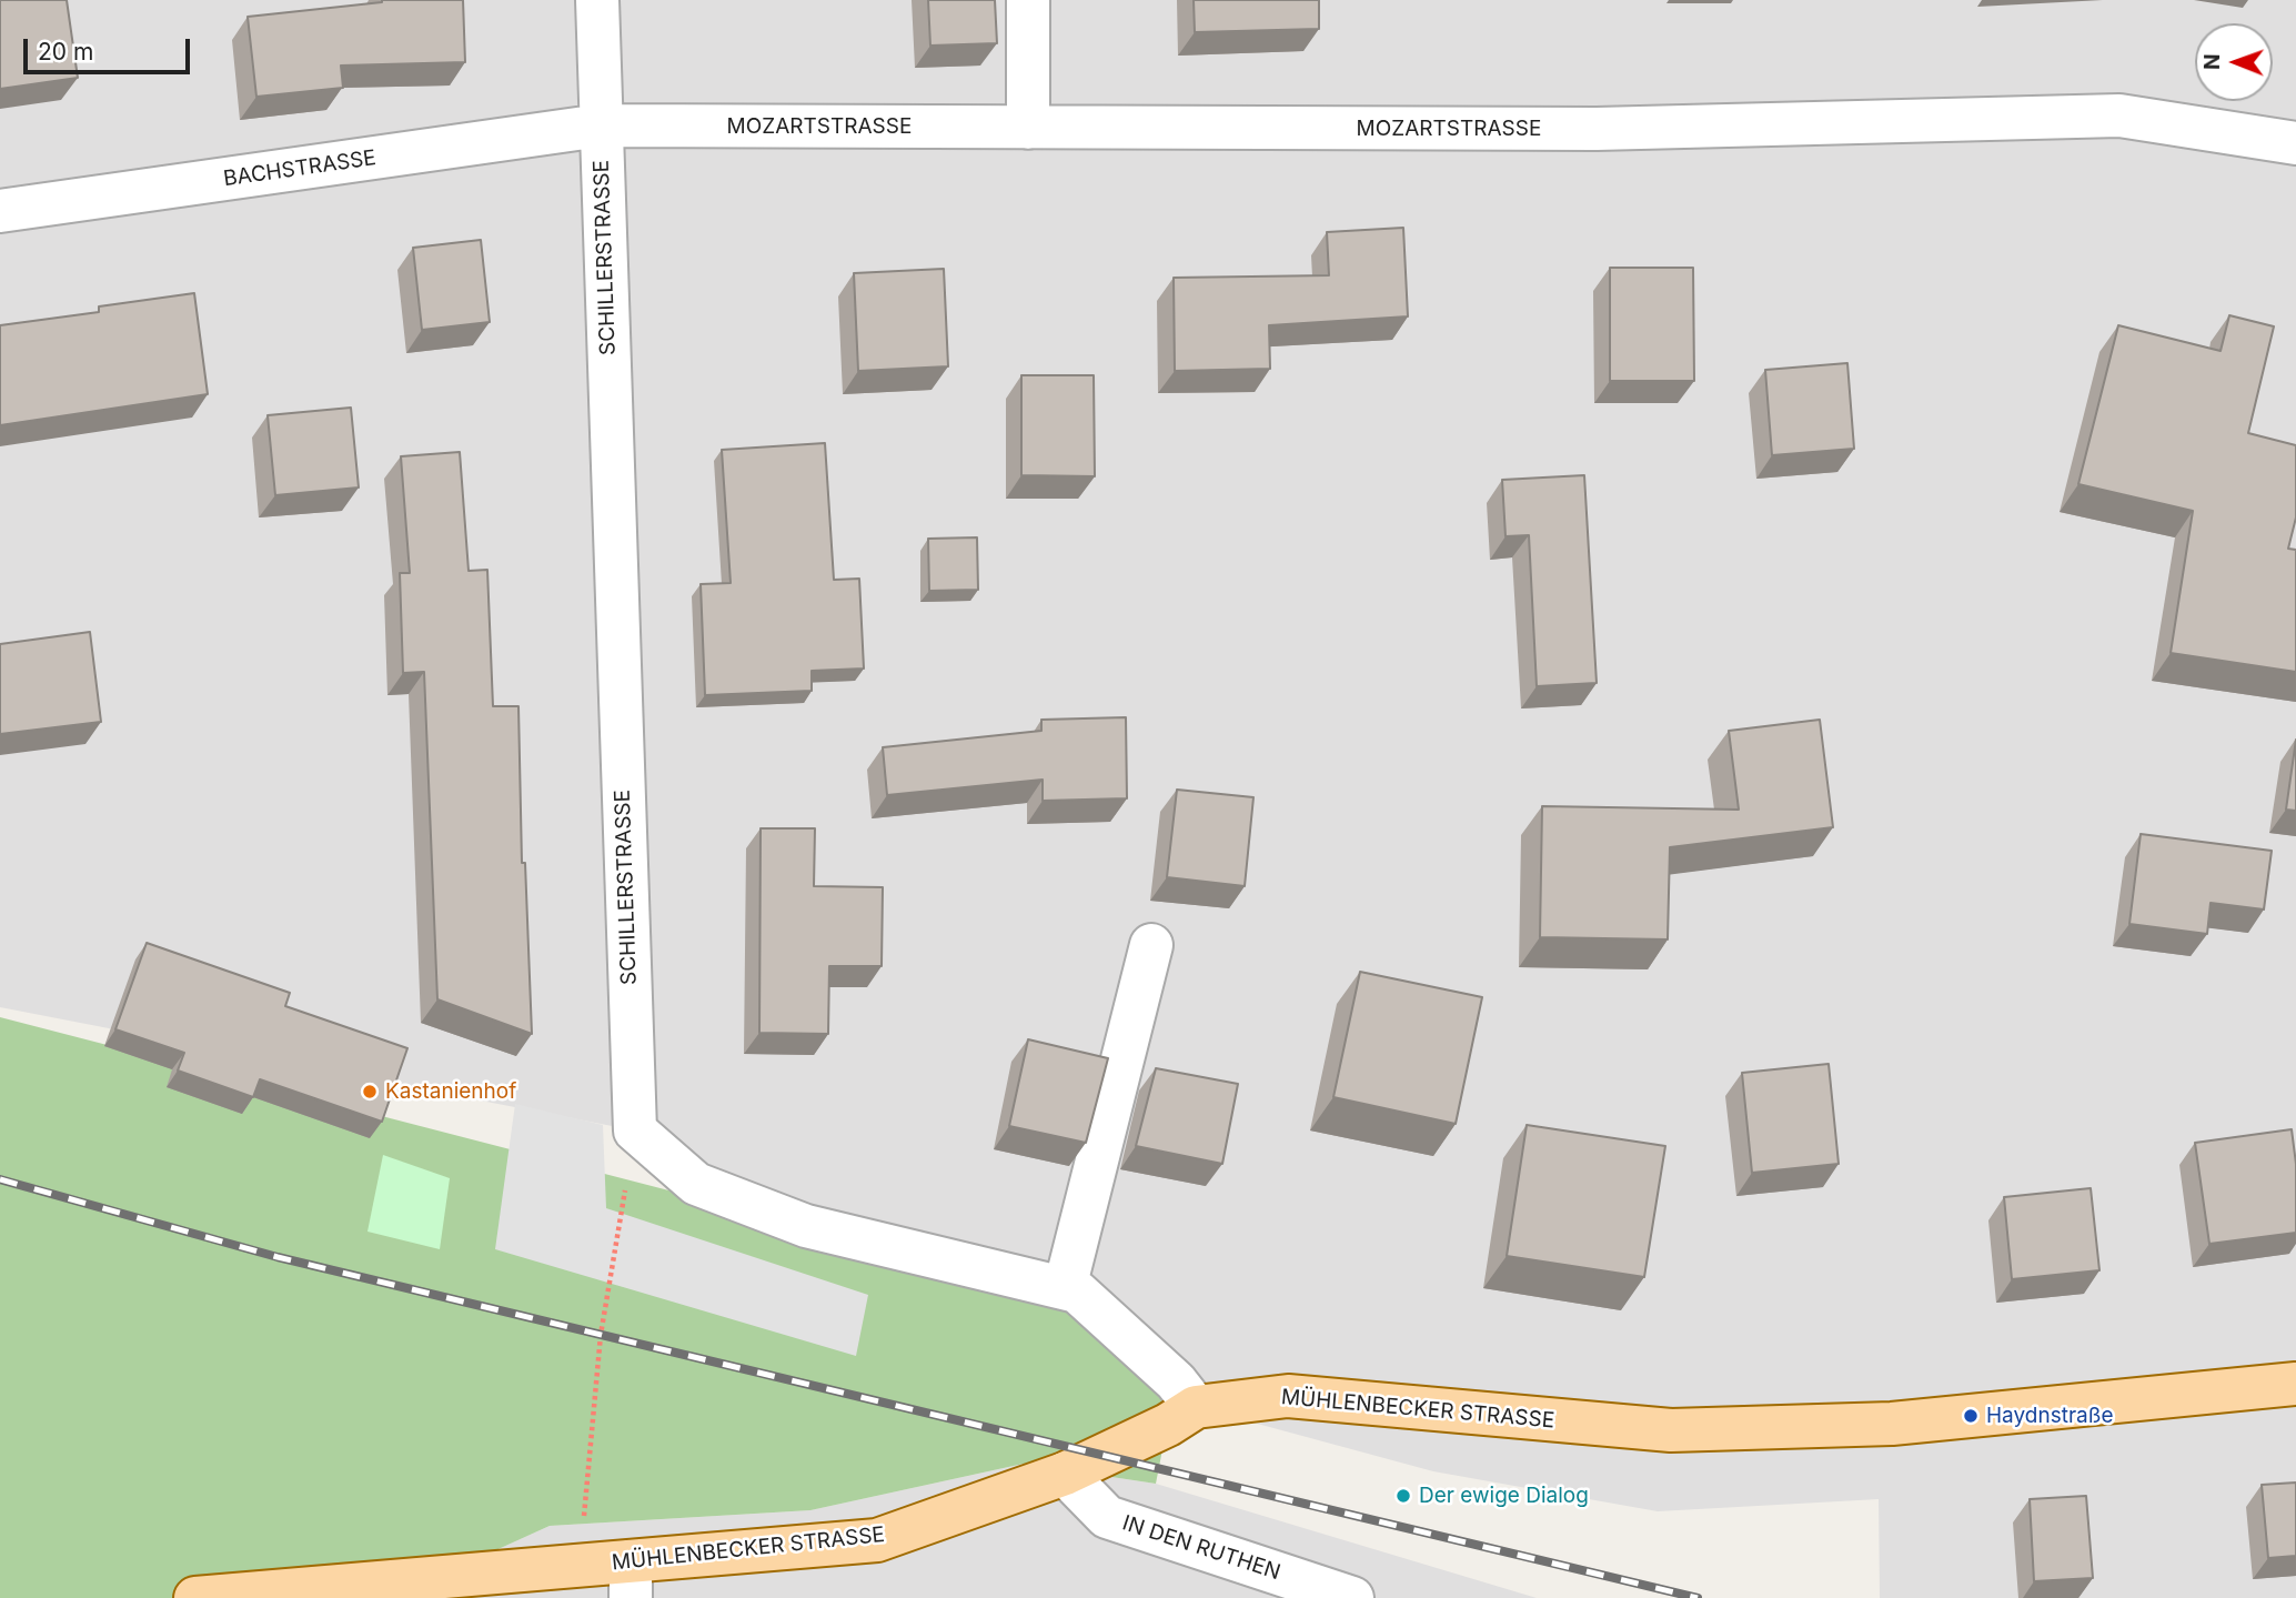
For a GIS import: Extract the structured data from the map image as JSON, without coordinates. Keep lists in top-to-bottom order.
{
  "streets": {
    "main road": ["MÜHLENBECKER STRASSE"],
    "street": [
      "MOZARTSTRASSE",
      "BACHSTRASSE",
      "SCHILLERSTRASSE",
      "IN DEN RUTHEN"
    ]
  },
  "crossings": [
    ["MOZARTSTRASSE", "BACHSTRASSE"],
    ["MOZARTSTRASSE", "SCHILLERSTRASSE"],
    ["BACHSTRASSE", "SCHILLERSTRASSE"],
    ["MÜHLENBECKER STRASSE", "IN DEN RUTHEN"]
  ],
  "places": ["Kastanienhof", "Haydnstraße", "Der ewige Dialog"],
  "scale_bar": "20 m",
  "north": "left"
}
